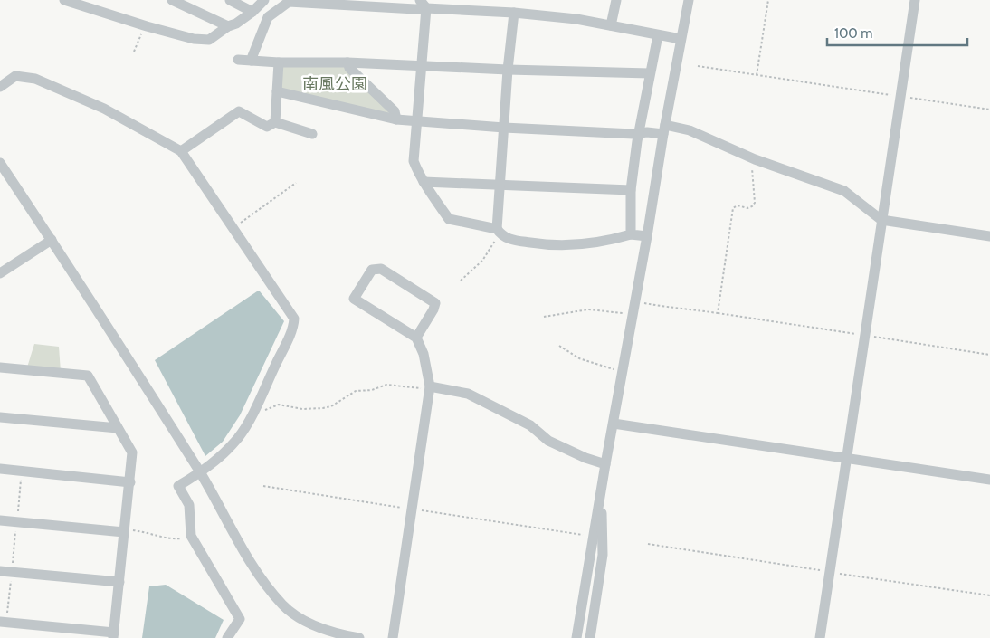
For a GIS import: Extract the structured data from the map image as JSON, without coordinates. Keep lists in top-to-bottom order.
{
  "parks": ["南風公園"],
  "scale_bar": "100 m"
}
